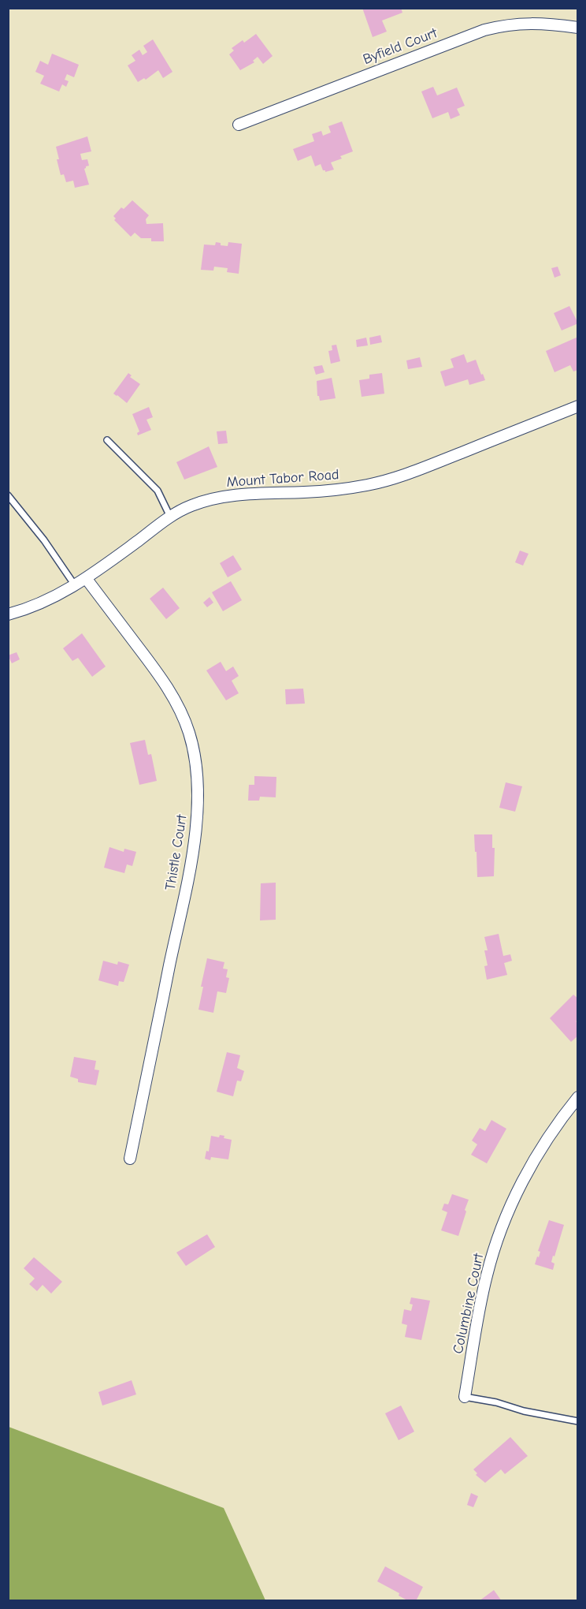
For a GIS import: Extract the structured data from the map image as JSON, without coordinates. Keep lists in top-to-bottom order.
{
  "streets": {
    "street": [
      "Byfield Court",
      "Mount Tabor Road",
      "Thistle Court",
      "Columbine Court"
    ]
  },
  "crossings": [
    ["Mount Tabor Road", "Thistle Court"]
  ]
}
